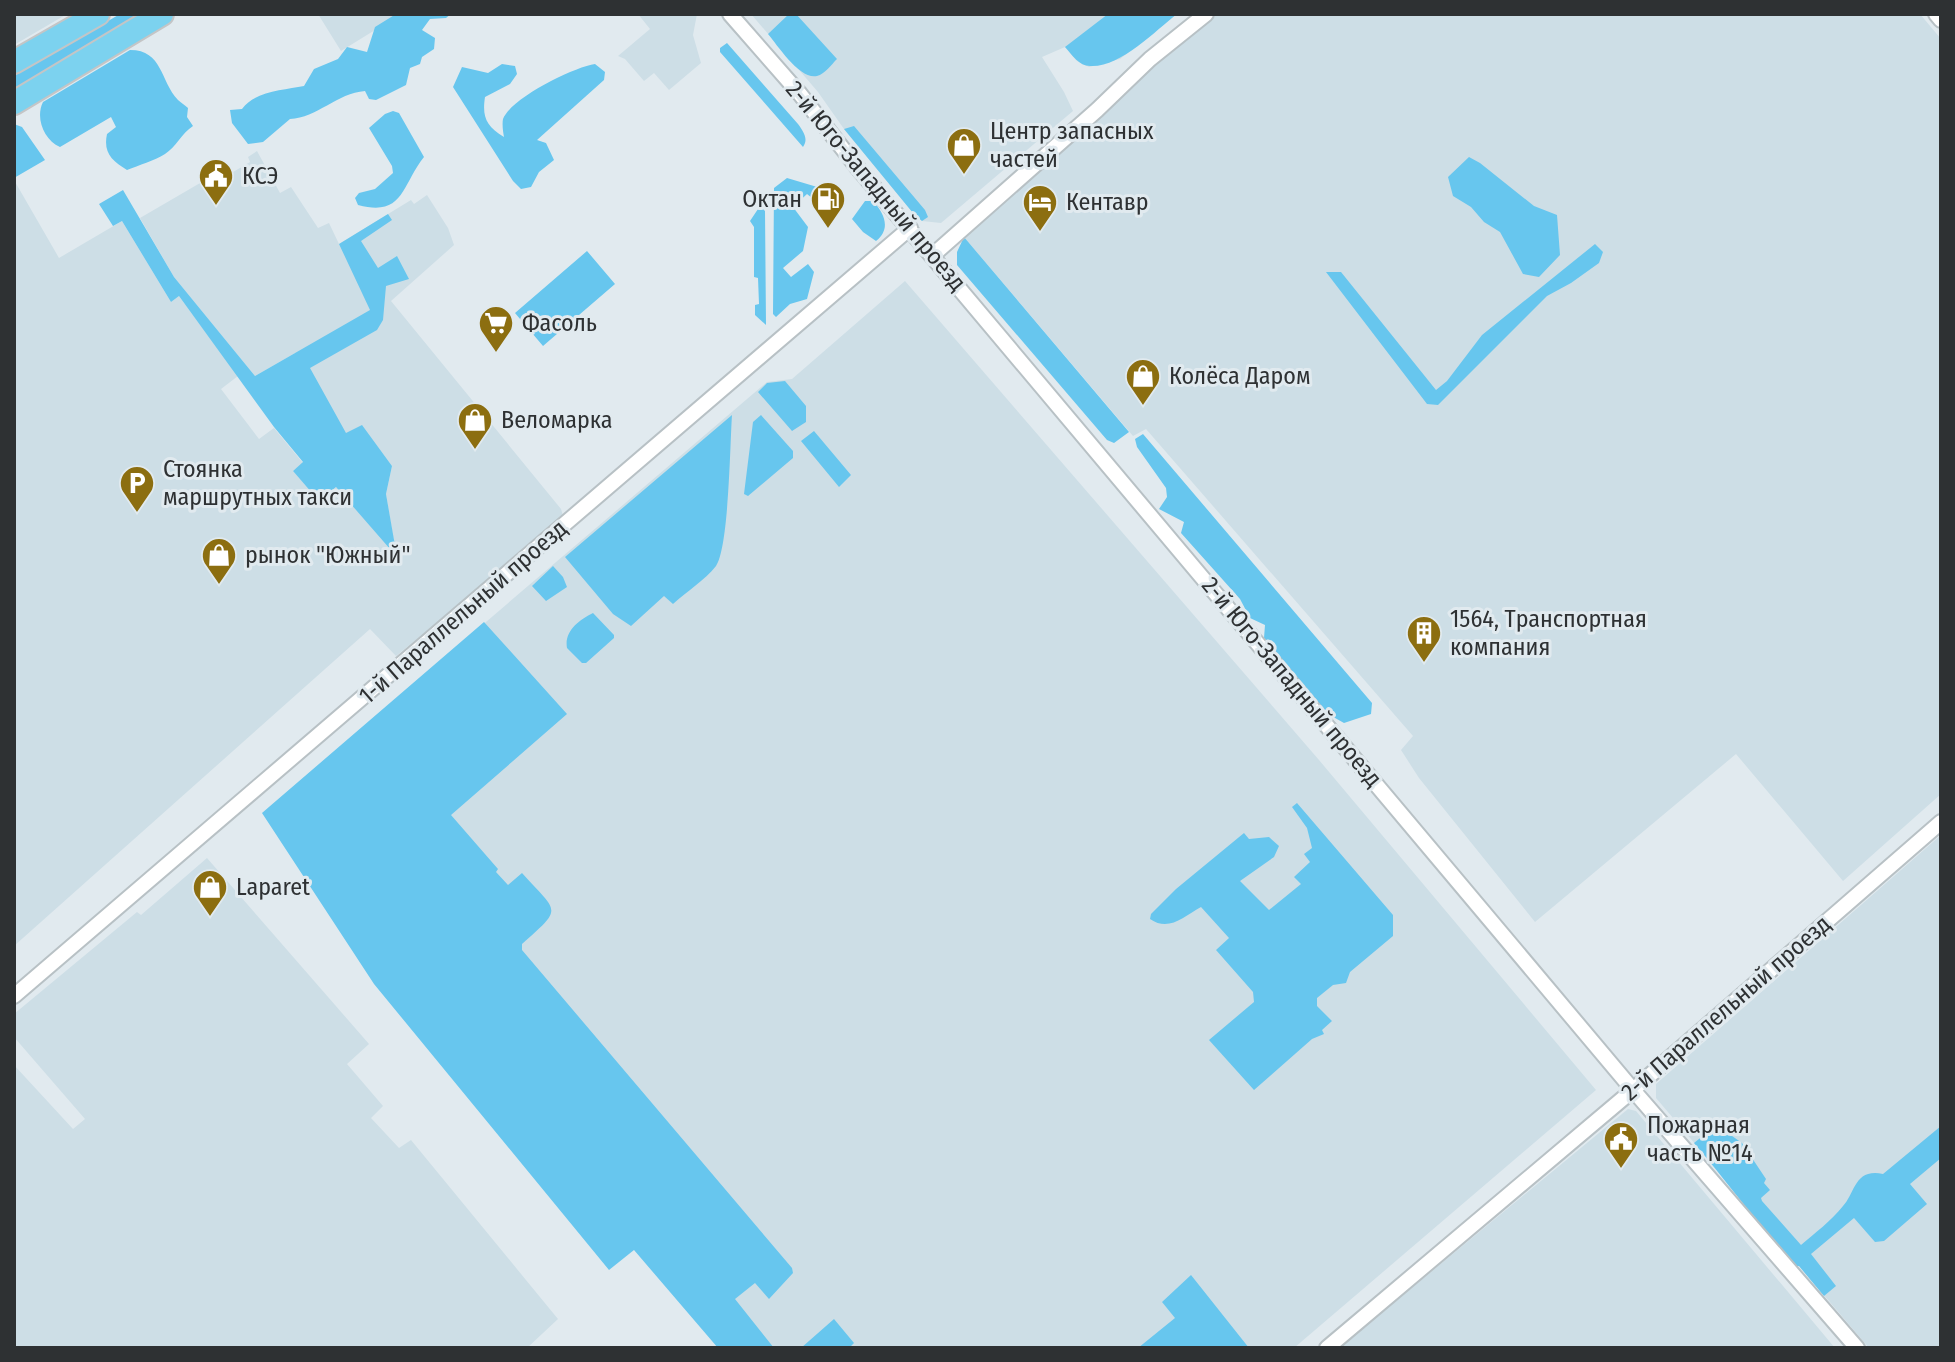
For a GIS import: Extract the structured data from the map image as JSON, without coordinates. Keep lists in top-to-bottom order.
{
  "streets": {
    "street": ["2-й Юго-Западный проезд", "1-й Параллельный проезд", "2-й Параллельный проезд"]
  },
  "crossings": [
    ["2-й Юго-Западный проезд", "1-й Параллельный проезд"],
    ["2-й Юго-Западный проезд", "2-й Параллельный проезд"]
  ],
  "places": {
    "shop": [
      "Центр запасных частей",
      "Колёса Даром",
      "Веломарка",
      "рынок \"Южный\"",
      "Laparet"
    ],
    "public building": ["КСЭ", "Пожарная часть №14"],
    "fuel station": ["Октан"],
    "hotel": ["Кентавр"],
    "supermarket": ["Фасоль"],
    "parking": ["Стоянка маршрутных такси"],
    "building": ["1564, Транспортная компания"]
  }
}
